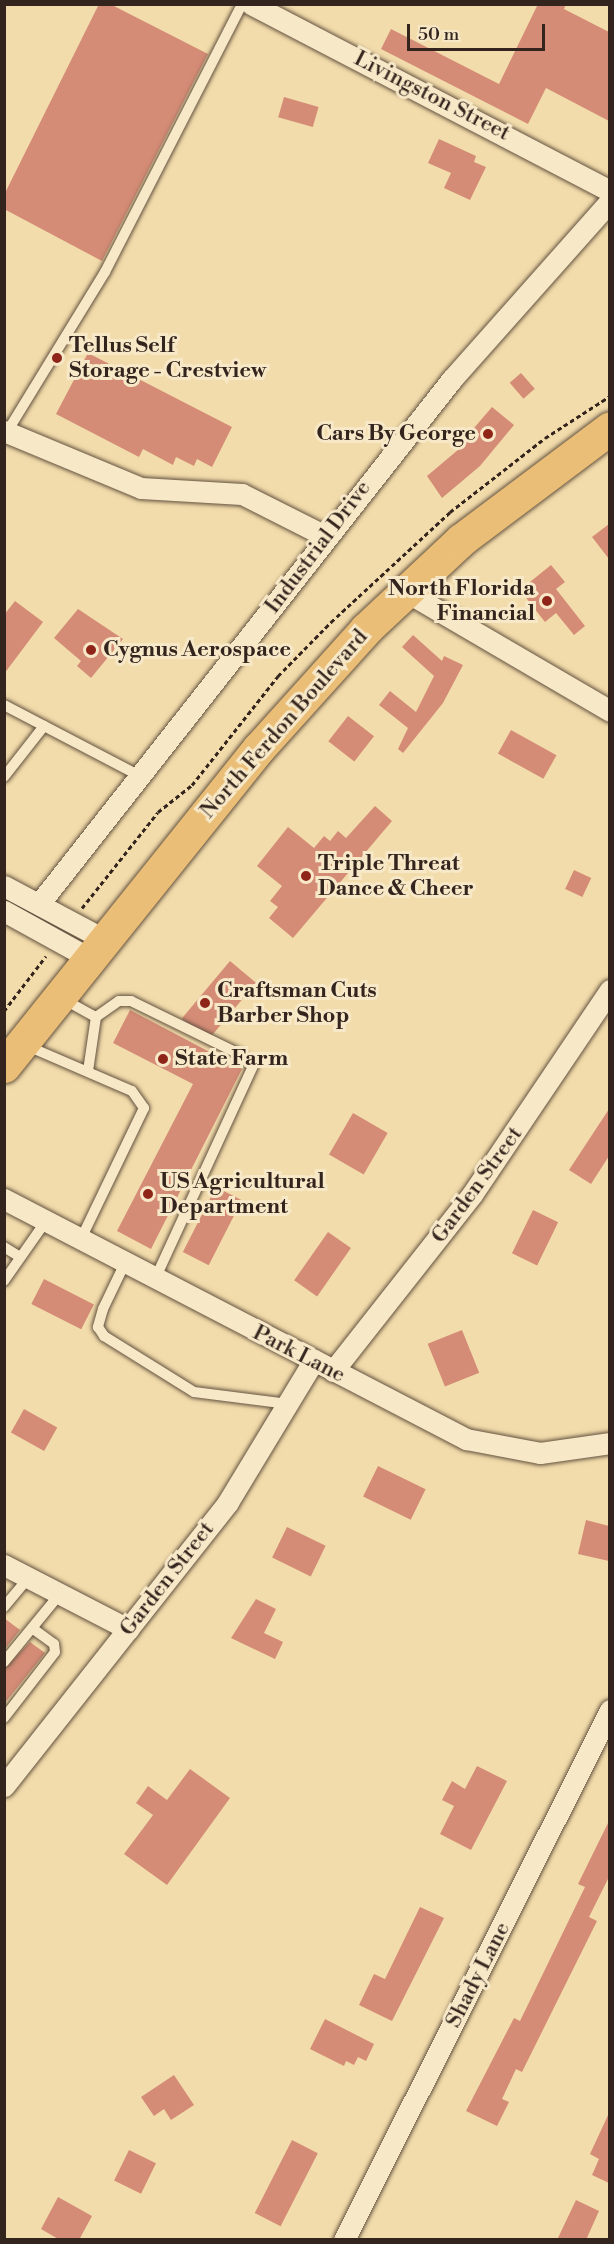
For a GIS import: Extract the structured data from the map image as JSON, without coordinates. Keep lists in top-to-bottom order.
{
  "streets": {
    "main road": ["North Ferdon Boulevard"],
    "street": [
      "Livingston Street",
      "Industrial Drive",
      "Garden Street",
      "Park Lane",
      "Shady Lane"
    ]
  },
  "crossings": [
    ["Garden Street", "Park Lane"]
  ],
  "places": [
    "Tellus Self Storage - Crestview",
    "Cars By George",
    "North Florida Financial",
    "Cygnus Aerospace",
    "Triple Threat Dance & Cheer",
    "Craftsman Cuts Barber Shop",
    "State Farm",
    "US Agricultural Department"
  ],
  "scale_bar": "50 m"
}
